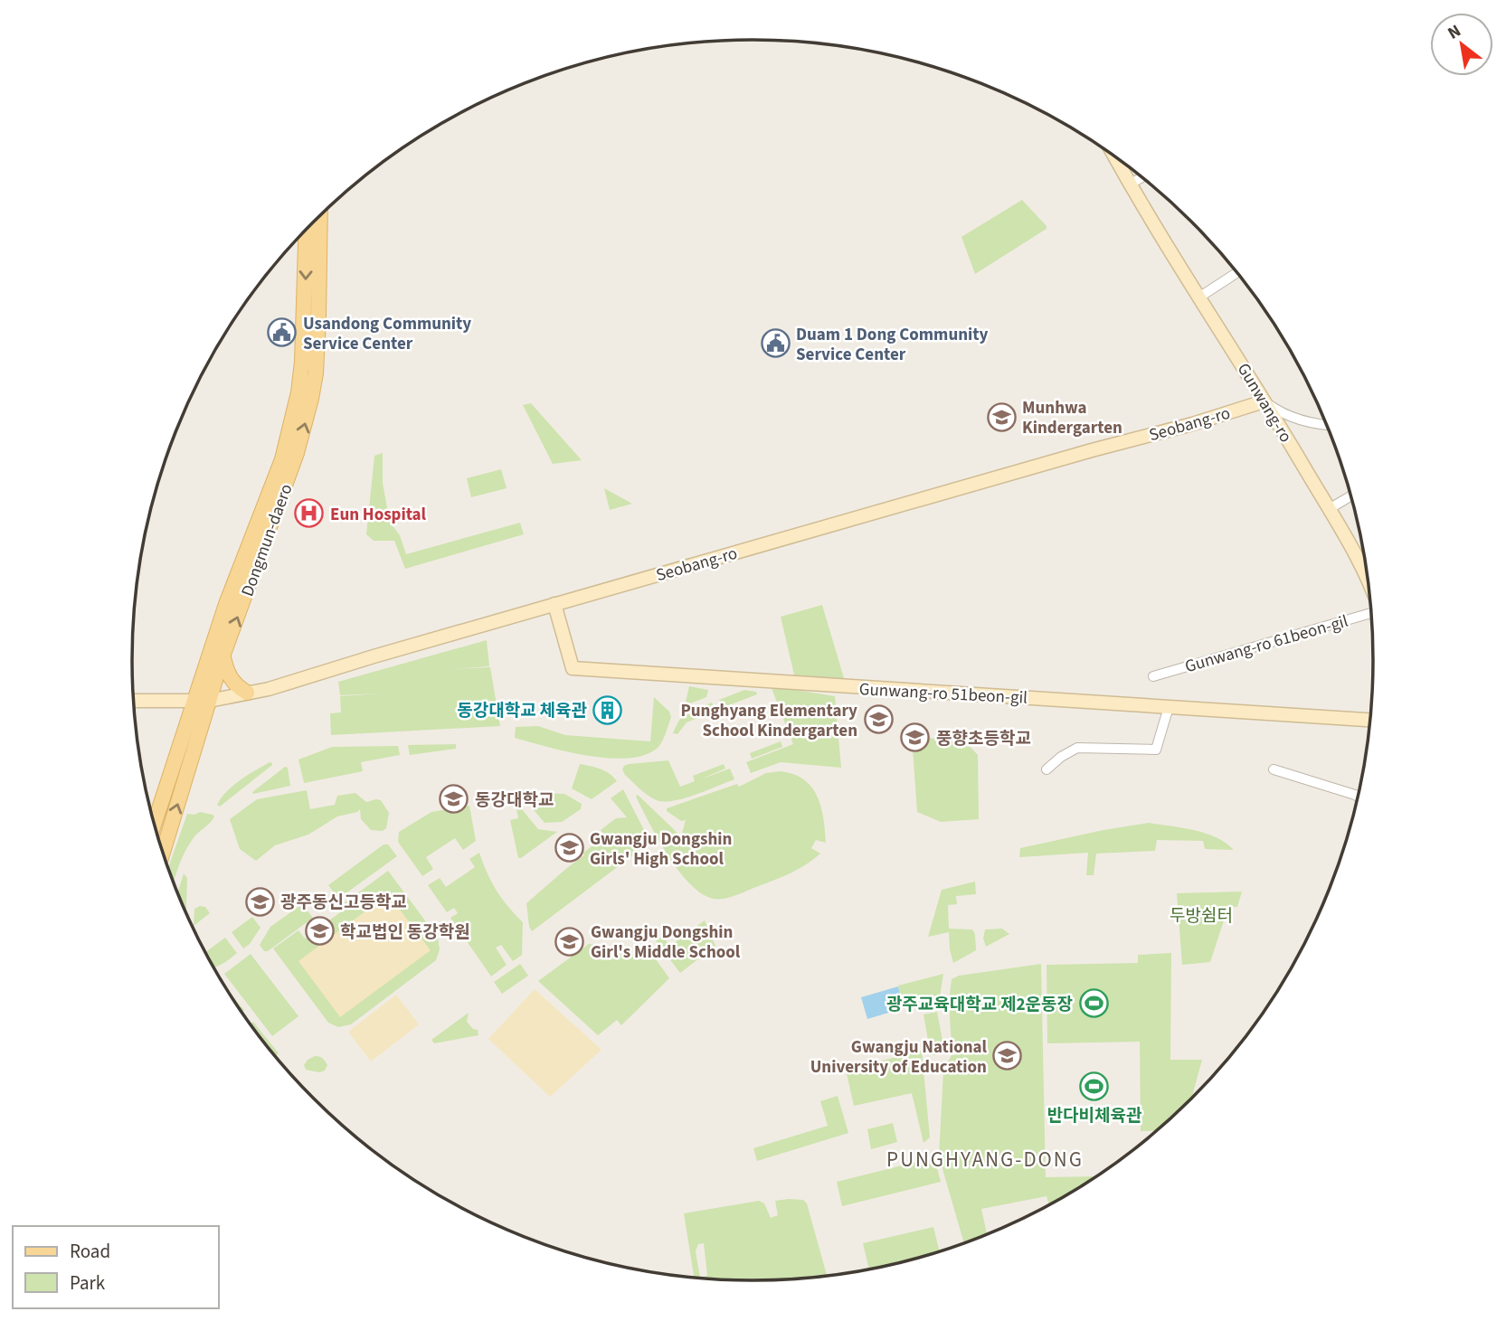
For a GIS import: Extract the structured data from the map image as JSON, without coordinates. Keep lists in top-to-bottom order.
{
  "streets": {
    "main road": [
      "Gunwang-ro",
      "Seobang-ro",
      "Dongmun-daero",
      "Gunwang-ro 51beon-gil"
    ],
    "street": ["Gunwang-ro 61beon-gil"]
  },
  "crossings": [
    ["Gunwang-ro", "Seobang-ro"],
    ["Seobang-ro", "Dongmun-daero"],
    ["Seobang-ro", "Gunwang-ro 51beon-gil"]
  ],
  "districts": ["PUNGHYANG-DONG"],
  "parks": ["두방쉼터"],
  "places": {
    "public building": ["Usandong Community Service Center", "Duam 1 Dong Community Service Center"],
    "school or university": [
      "Munhwa Kindergarten",
      "Punghyang Elementary School Kindergarten",
      "풍향초등학교",
      "동강대학교",
      "Gwangju Dongshin Girls' High School",
      "광주동신고등학교",
      "학교법인 동강학원",
      "Gwangju Dongshin Girl's Middle School",
      "Gwangju National University of Education"
    ],
    "hospital": ["Eun Hospital"],
    "building": ["동강대학교 체육관"],
    "sports": ["광주교육대학교 제2운동장", "반다비체육관"]
  },
  "legend": ["Road", "Park"],
  "north": "top left"
}
